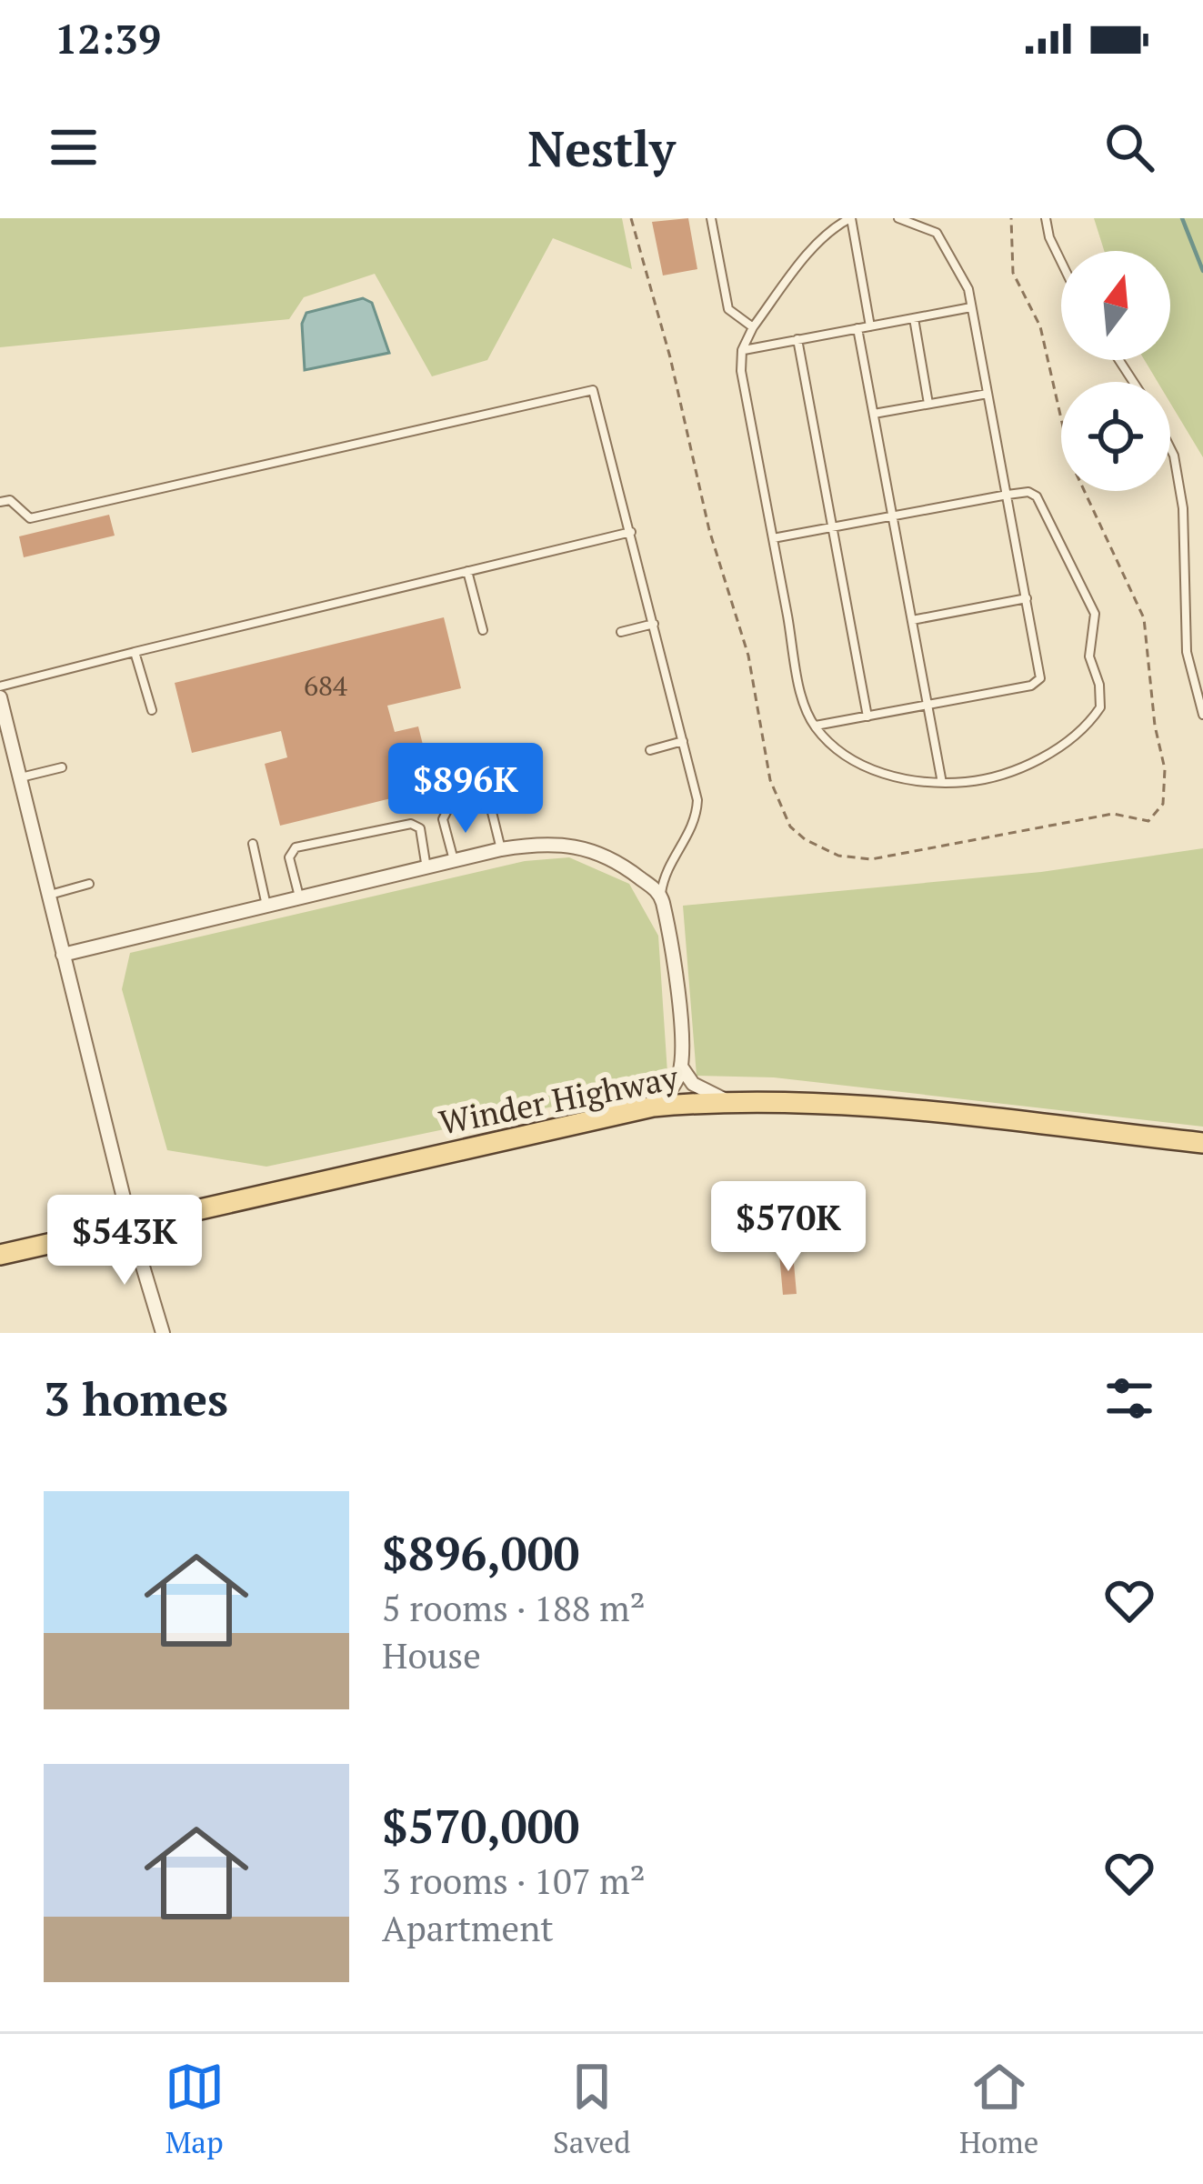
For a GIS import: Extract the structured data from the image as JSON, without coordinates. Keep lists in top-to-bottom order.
{
  "streets": {
    "main road": ["Winder Highway"]
  },
  "house_numbers": ["684"],
  "north": "top",
  "page": {
    "status": "12:39",
    "header": "Nestly",
    "price": ["$896K", "$570K", "$543K"],
    "heading": "3 homes",
    "list": [
      {
        "name": "$896,000",
        "note": "5 rooms · 188 m² · House"
      },
      {
        "name": "$570,000",
        "note": "3 rooms · 107 m² · Apartment"
      }
    ],
    "tabs": ["Map", "Saved", "Home"]
  }
}
